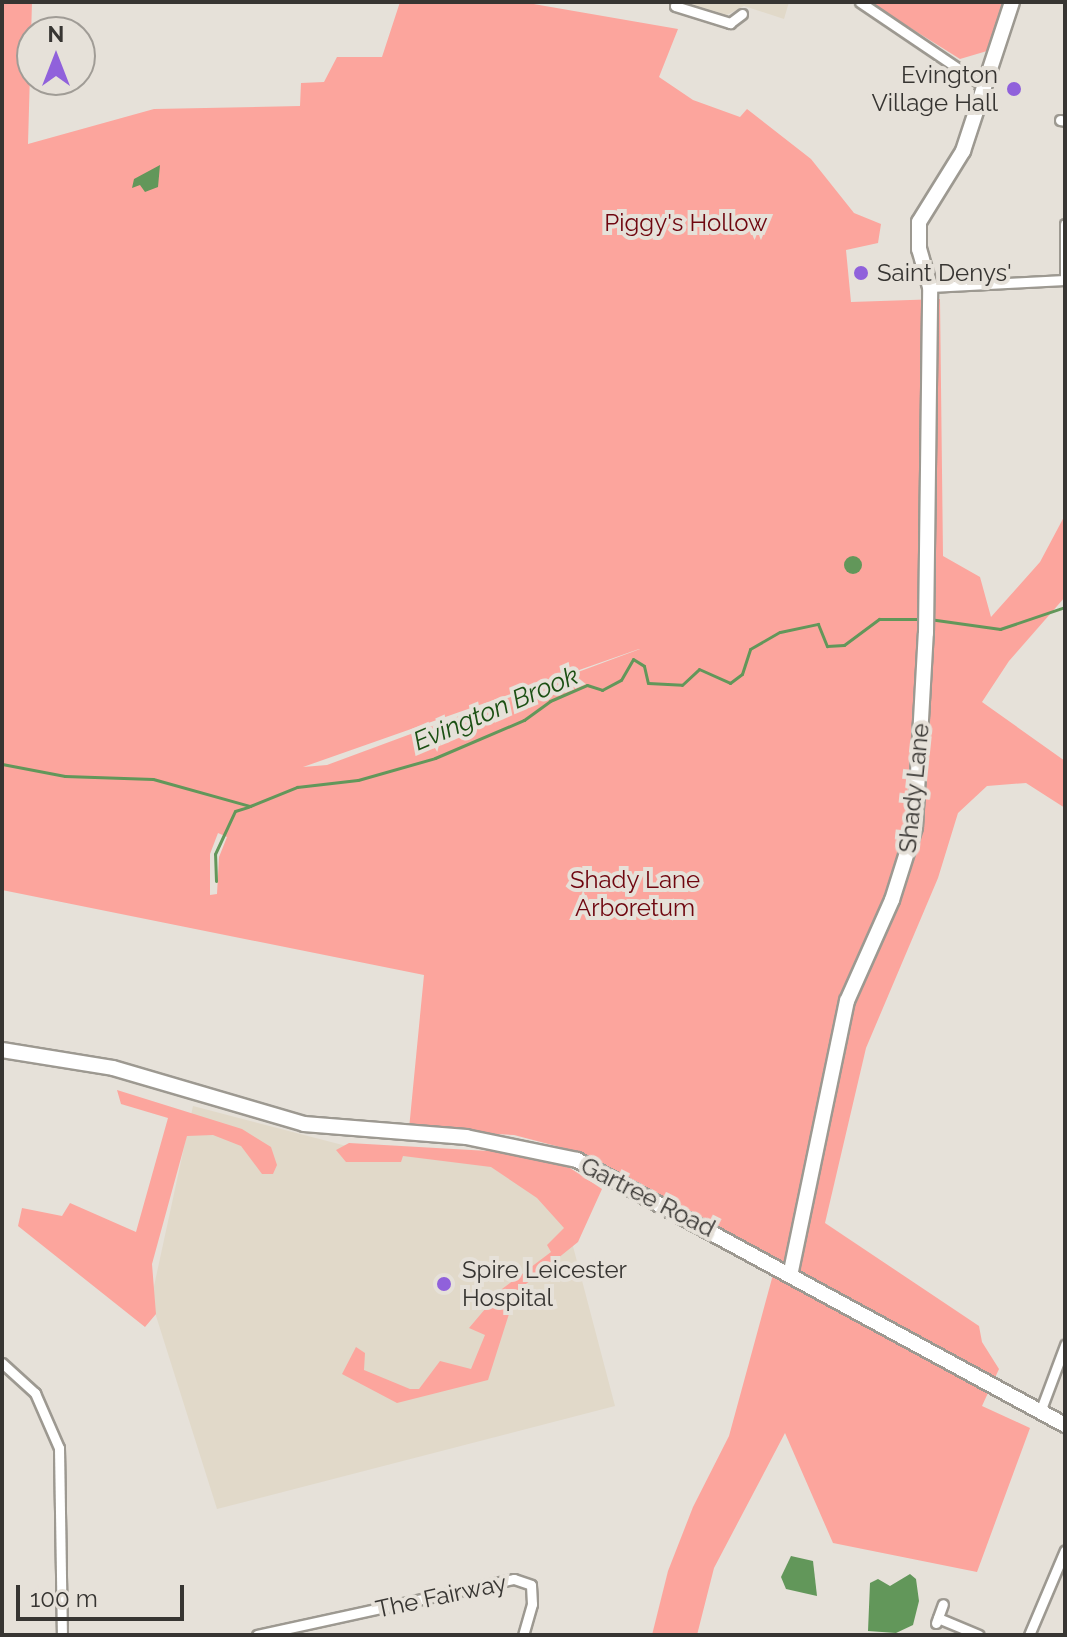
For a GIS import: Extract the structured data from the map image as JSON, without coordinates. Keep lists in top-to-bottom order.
{
  "streets": {
    "street": ["Shady Lane", "Gartree Road", "The Fairway"]
  },
  "crossings": [
    ["Shady Lane", "Gartree Road"]
  ],
  "water": ["Evington Brook"],
  "parks": ["Piggy's Hollow", "Shady Lane Arboretum"],
  "places": ["Evington Village Hall", "Saint Denys'", "Spire Leicester Hospital"],
  "scale_bar": "100 m",
  "north": "top"
}
